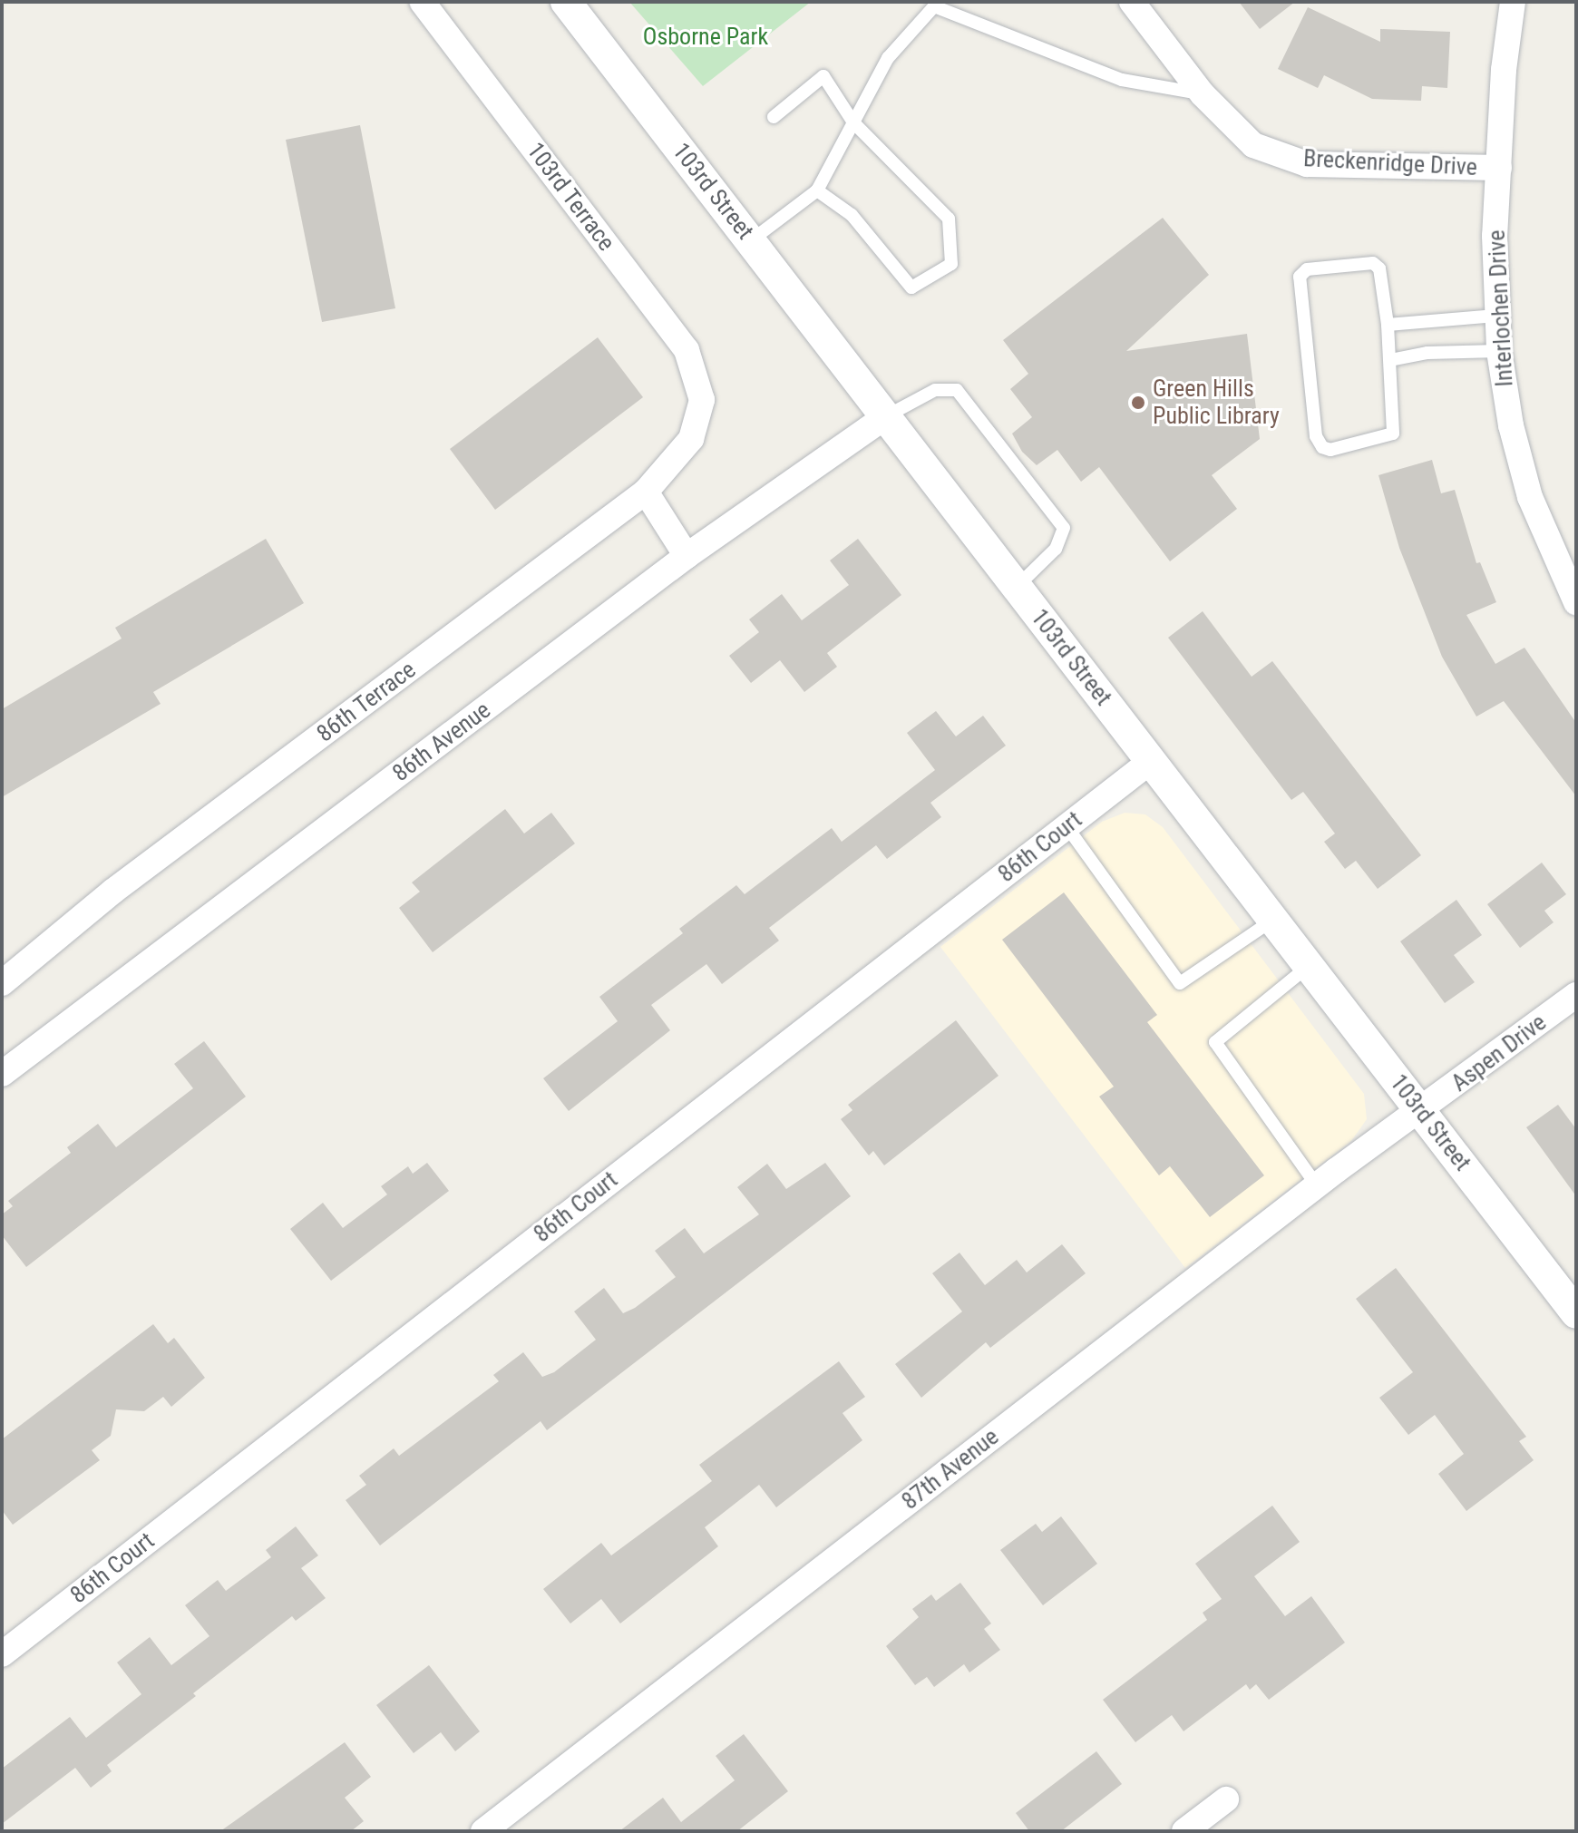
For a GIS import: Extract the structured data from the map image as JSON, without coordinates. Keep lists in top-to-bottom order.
{
  "streets": {
    "street": [
      "Breckenridge Drive",
      "103rd Street",
      "103rd Terrace",
      "Interlochen Drive",
      "86th Terrace",
      "86th Avenue",
      "86th Court",
      "Aspen Drive",
      "87th Avenue"
    ]
  },
  "crossings": [
    ["Breckenridge Drive", "Interlochen Drive"],
    ["103rd Street", "86th Avenue"],
    ["103rd Street", "86th Court"],
    ["103rd Street", "Aspen Drive"],
    ["103rd Street", "87th Avenue"],
    ["103rd Terrace", "86th Terrace"],
    ["Aspen Drive", "87th Avenue"]
  ],
  "parks": ["Osborne Park"],
  "places": ["Green Hills Public Library"]
}
